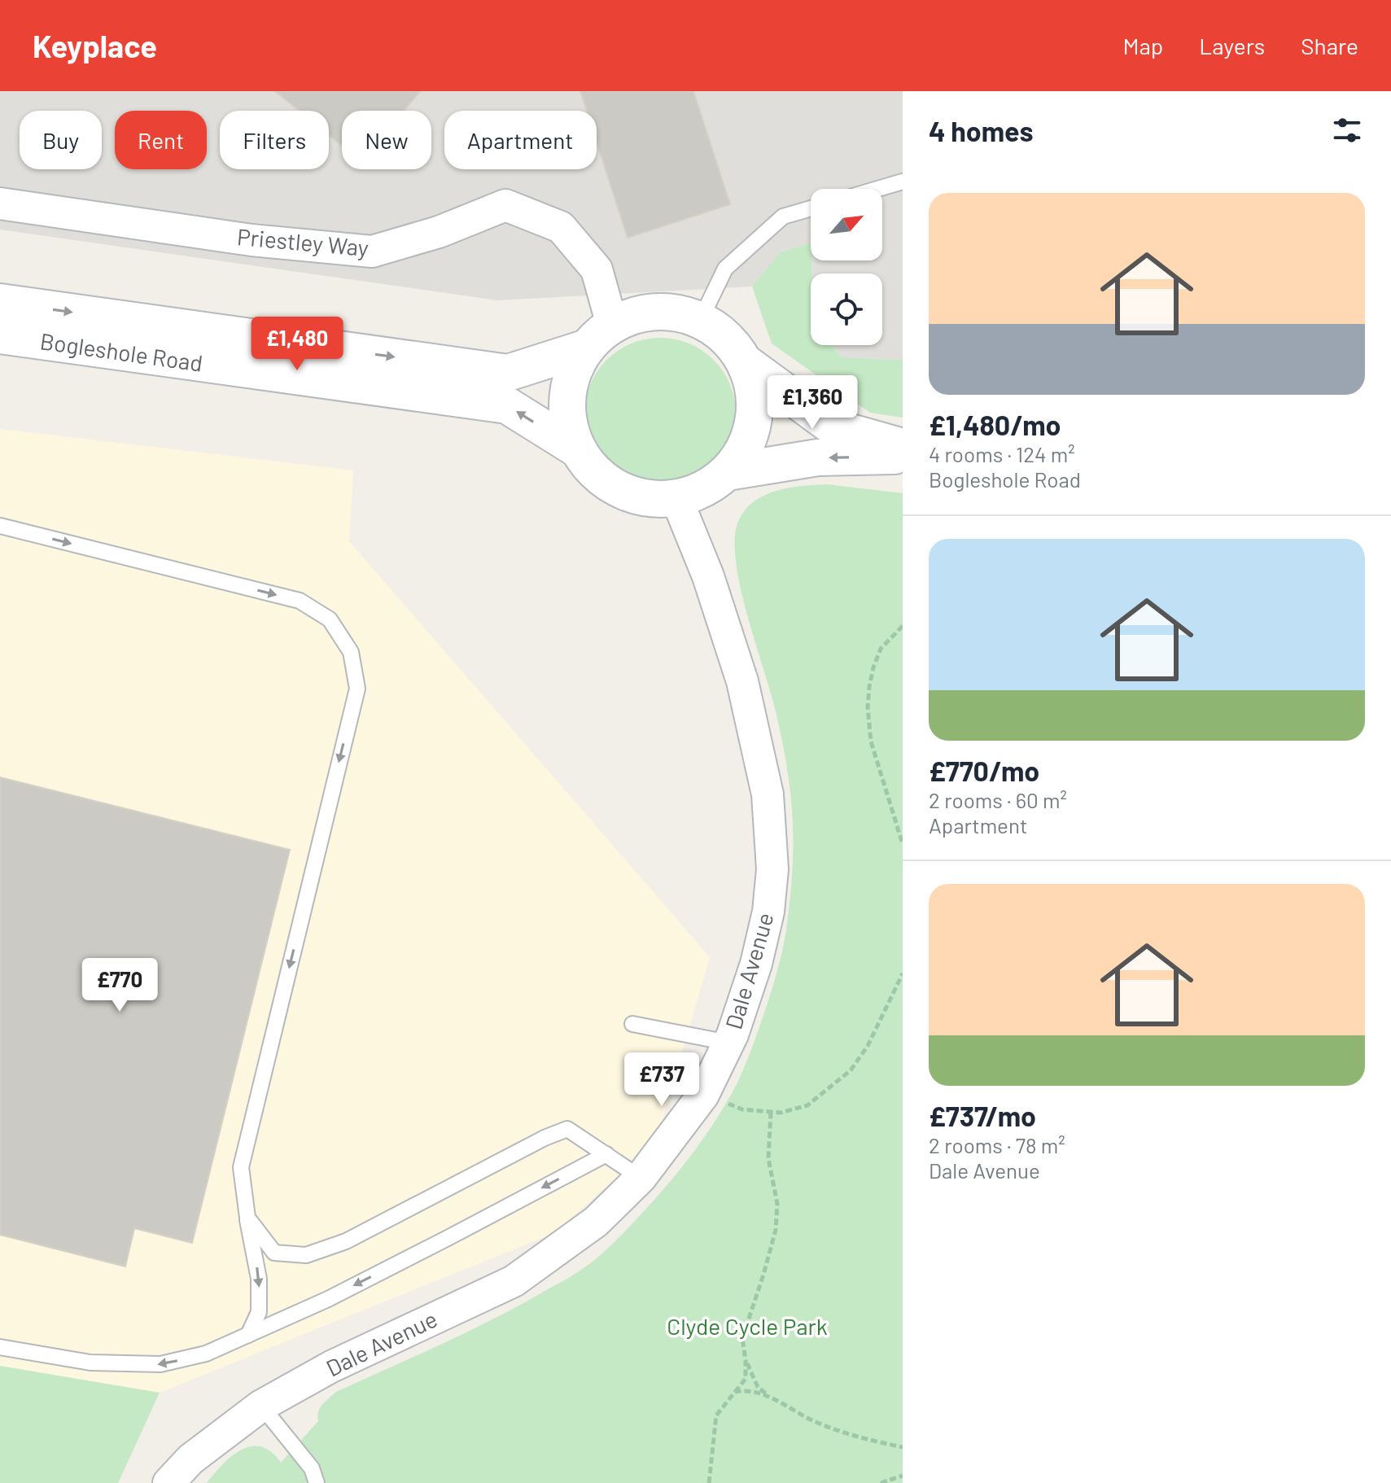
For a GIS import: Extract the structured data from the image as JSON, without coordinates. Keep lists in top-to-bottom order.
{
  "streets": {
    "street": ["Priestley Way", "Bogleshole Road", "Dale Avenue"]
  },
  "crossings": [
    ["Priestley Way", "Bogleshole Road"],
    ["Priestley Way", "Dale Avenue"],
    ["Bogleshole Road", "Dale Avenue"]
  ],
  "parks": ["Clyde Cycle Park"],
  "north": "top right",
  "page": {
    "header": "Keyplace",
    "nav": ["Map", "Layers", "Share"],
    "heading": "4 homes",
    "chip": [
      "Buy",
      "Rent",
      "Filters",
      "New",
      "Apartment"
    ],
    "list": [
      {
        "name": "£1,480/mo",
        "note": "4 rooms · 124 m² · Bogleshole Road"
      },
      {
        "name": "£770/mo",
        "note": "2 rooms · 60 m² · Apartment"
      },
      {
        "name": "£737/mo",
        "note": "2 rooms · 78 m² · Dale Avenue"
      }
    ],
    "price": [
      "£1,480",
      "£1,360",
      "£770",
      "£737"
    ]
  }
}
